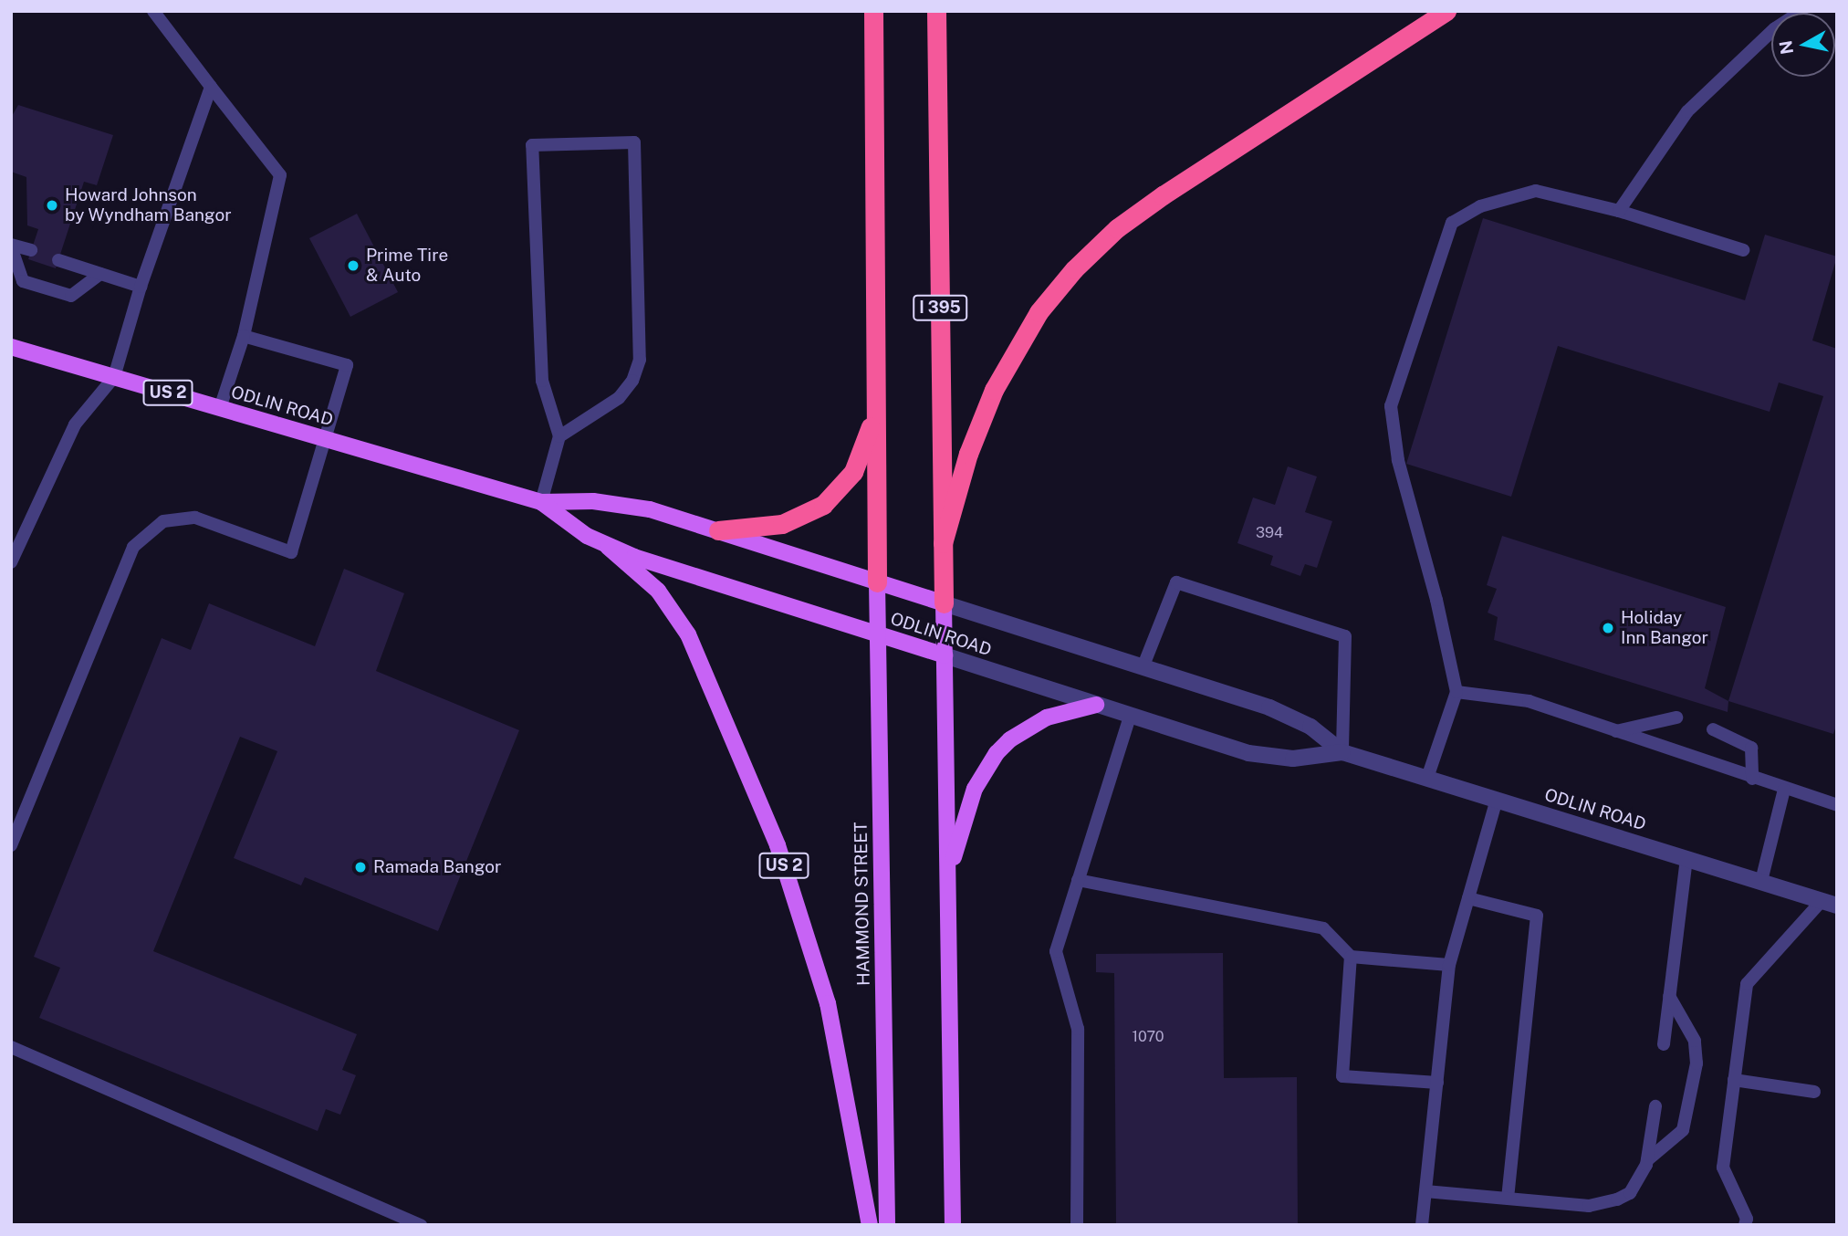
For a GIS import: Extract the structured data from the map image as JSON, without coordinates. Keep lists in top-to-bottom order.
{
  "streets": {
    "highway": ["I 395"],
    "main road": ["US 2", "ODLIN ROAD", "HAMMOND STREET"]
  },
  "crossings": [
    ["I 395", "ODLIN ROAD"],
    ["US 2", "ODLIN ROAD"],
    ["ODLIN ROAD", "HAMMOND STREET"]
  ],
  "places": [
    "Howard Johnson by Wyndham Bangor",
    "Prime Tire & Auto",
    "Holiday Inn Bangor",
    "Ramada Bangor"
  ],
  "house_numbers": ["394", "1070"],
  "north": "left"
}
